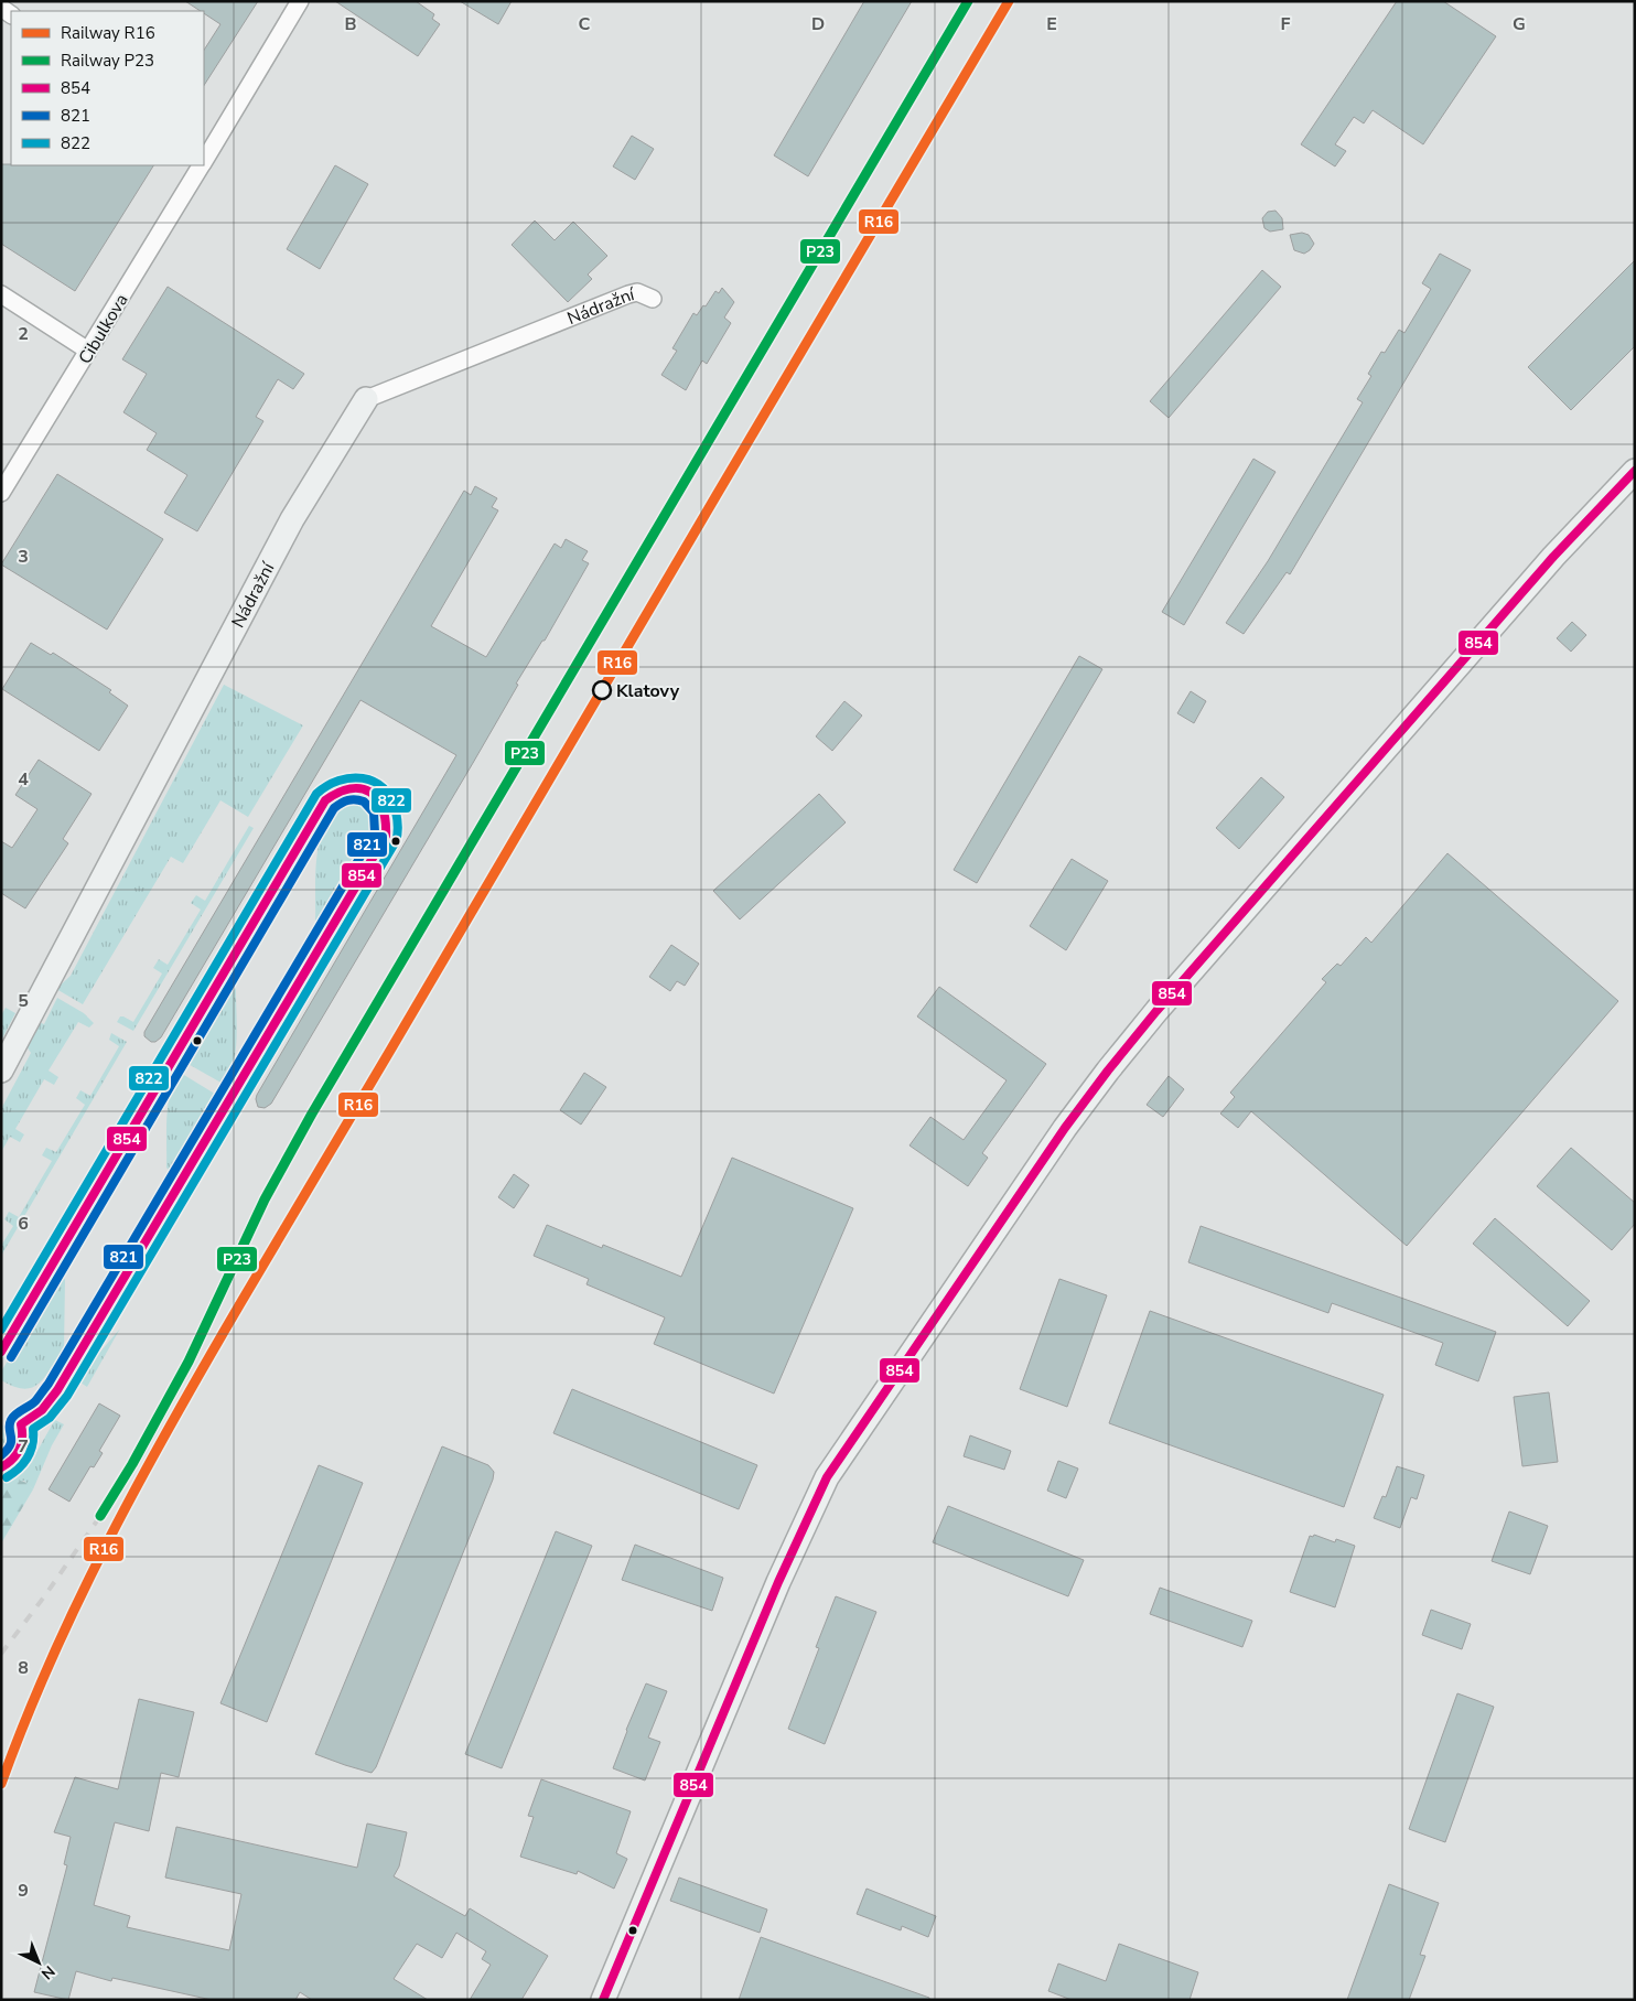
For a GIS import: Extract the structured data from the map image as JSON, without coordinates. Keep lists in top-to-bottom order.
{
  "streets": {
    "street": ["Nádražní", "Cibulkova"]
  },
  "places": ["Klatovy"],
  "lines": [
    "rail line R16",
    "rail line P23",
    "transit line 854",
    "transit line 822",
    "transit line 821"
  ],
  "legend": [
    "Railway R16",
    "Railway P23",
    "854",
    "821",
    "822"
  ],
  "north": "bottom right",
  "grid": {
    "columns": [
      "B",
      "C",
      "D",
      "E",
      "F",
      "G"
    ],
    "rows": [
      "2",
      "3",
      "4",
      "5",
      "6",
      "7",
      "8",
      "9"
    ]
  }
}
